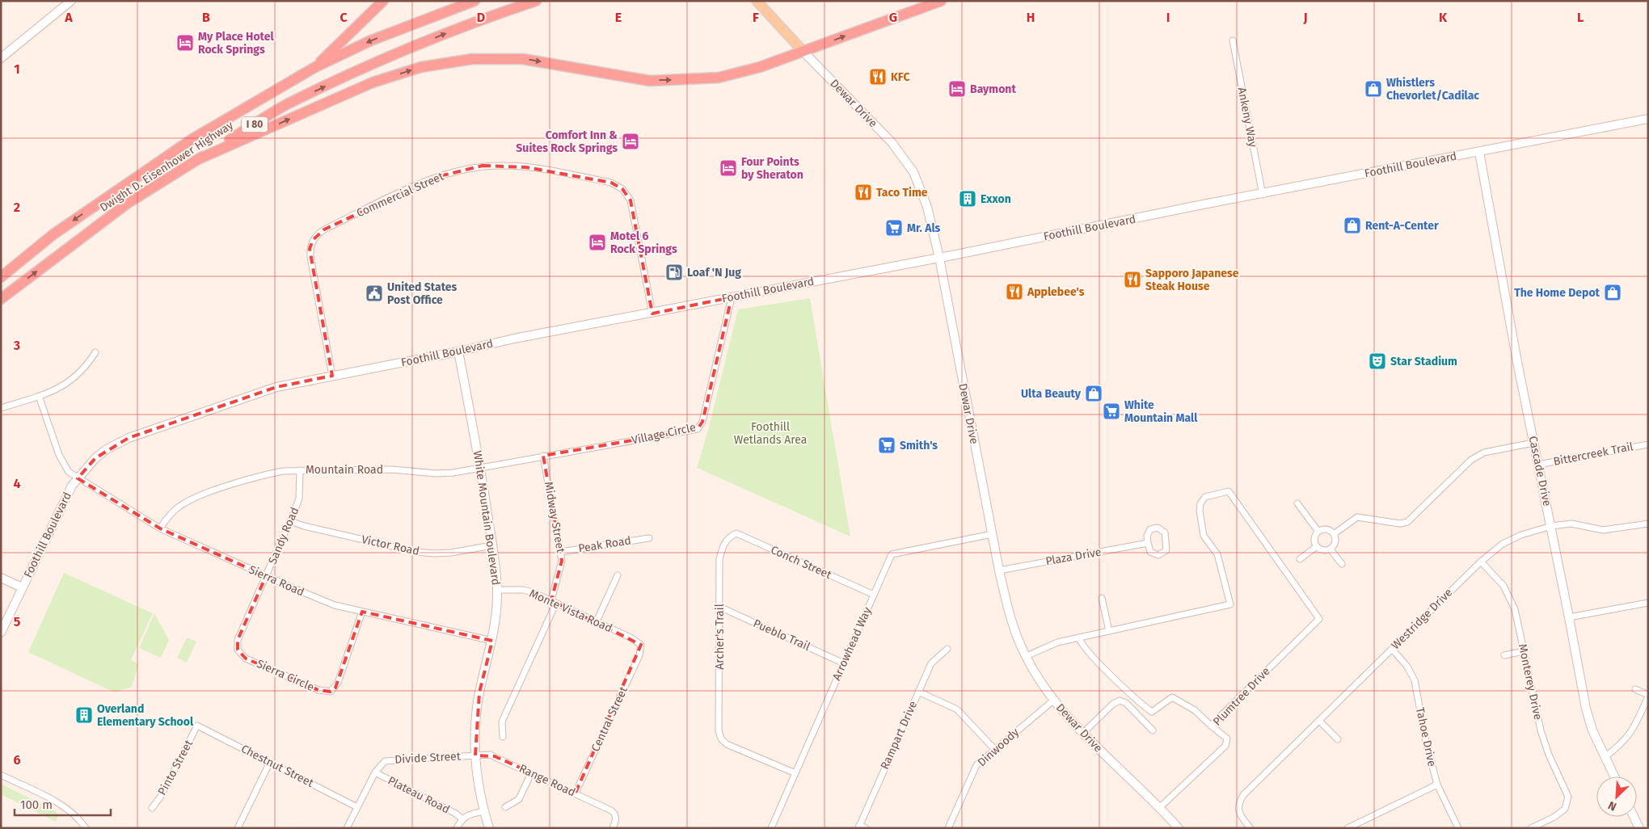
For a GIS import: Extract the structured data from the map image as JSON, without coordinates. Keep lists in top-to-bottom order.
{
  "streets": {
    "highway": ["I 80", "Dwight D. Eisenhower Highway"],
    "main road": ["Dewar Drive"],
    "street": [
      "Ankeny Way",
      "Foothill Boulevard",
      "Commercial Street",
      "Village Circle",
      "Bittercreek Trail",
      "Mountain Road",
      "Cascade Drive",
      "Midway Street",
      "White Mountain Boulevard",
      "Sandy Road",
      "Peak Road",
      "Victor Road",
      "Plaza Drive",
      "Conch Street",
      "Sierra Road",
      "Monte Vista Road",
      "Westridge Drive",
      "Pueblo Trail",
      "Archer's Trail",
      "Arrowhead Way",
      "Sierra Circle",
      "Monterey Drive",
      "Plumtree Drive",
      "Central Street",
      "Rampart Drive",
      "Tahoe Drive",
      "Dinwoody",
      "Divide Street",
      "Chestnut Street",
      "Pinto Street",
      "Range Road",
      "Plateau Road"
    ]
  },
  "crossings": [
    ["Dewar Drive", "Foothill Boulevard"],
    ["Dewar Drive", "Plaza Drive"],
    ["Dewar Drive", "Arrowhead Way"],
    ["Dewar Drive", "Plumtree Drive"],
    ["Dewar Drive", "Dinwoody"],
    ["Ankeny Way", "Foothill Boulevard"],
    ["Foothill Boulevard", "Commercial Street"],
    ["Foothill Boulevard", "Village Circle"],
    ["Foothill Boulevard", "Cascade Drive"],
    ["Foothill Boulevard", "White Mountain Boulevard"],
    ["Foothill Boulevard", "Sierra Road"],
    ["Village Circle", "Mountain Road"],
    ["Village Circle", "Midway Street"],
    ["Bittercreek Trail", "Cascade Drive"],
    ["Mountain Road", "Midway Street"],
    ["Mountain Road", "White Mountain Boulevard"],
    ["Mountain Road", "Sandy Road"],
    ["Mountain Road", "Sierra Road"],
    ["Cascade Drive", "Westridge Drive"],
    ["Midway Street", "Peak Road"],
    ["Midway Street", "Monte Vista Road"],
    ["White Mountain Boulevard", "Victor Road"],
    ["White Mountain Boulevard", "Sierra Road"],
    ["White Mountain Boulevard", "Monte Vista Road"],
    ["White Mountain Boulevard", "Divide Street"],
    ["White Mountain Boulevard", "Range Road"],
    ["Sandy Road", "Victor Road"],
    ["Sandy Road", "Sierra Road"],
    ["Sandy Road", "Sierra Circle"],
    ["Conch Street", "Archer's Trail"],
    ["Conch Street", "Arrowhead Way"],
    ["Sierra Road", "Sierra Circle"],
    ["Monte Vista Road", "Central Street"],
    ["Westridge Drive", "Monterey Drive"],
    ["Westridge Drive", "Tahoe Drive"],
    ["Pueblo Trail", "Archer's Trail"],
    ["Pueblo Trail", "Arrowhead Way"],
    ["Archer's Trail", "Arrowhead Way"],
    ["Central Street", "Range Road"],
    ["Divide Street", "Chestnut Street"],
    ["Divide Street", "Range Road"],
    ["Divide Street", "Plateau Road"],
    ["Chestnut Street", "Pinto Street"]
  ],
  "parks": ["Foothill Wetlands Area"],
  "places": {
    "hotel": [
      "My Place Hotel Rock Springs",
      "Baymont",
      "Comfort Inn & Suites Rock Springs",
      "Four Points by Sheraton",
      "Motel 6 Rock Springs"
    ],
    "restaurant": [
      "KFC",
      "Taco Time",
      "Sapporo Japanese Steak House",
      "Applebee's"
    ],
    "shop": [
      "Whistlers Chevorlet/Cadilac",
      "Rent-A-Center",
      "The Home Depot",
      "Ulta Beauty"
    ],
    "building": ["Exxon", "Overland Elementary School"],
    "supermarket": ["Mr. Als", "White Mountain Mall", "Smith's"],
    "fuel station": ["Loaf 'N Jug"],
    "public building": ["United States Post Office"],
    "theatre": ["Star Stadium"]
  },
  "scale_bar": "100 m",
  "north": "bottom left",
  "grid": {
    "columns": [
      "A",
      "B",
      "C",
      "D",
      "E",
      "F",
      "G",
      "H",
      "I",
      "J",
      "K",
      "L"
    ],
    "rows": [
      "1",
      "2",
      "3",
      "4",
      "5",
      "6"
    ]
  }
}
